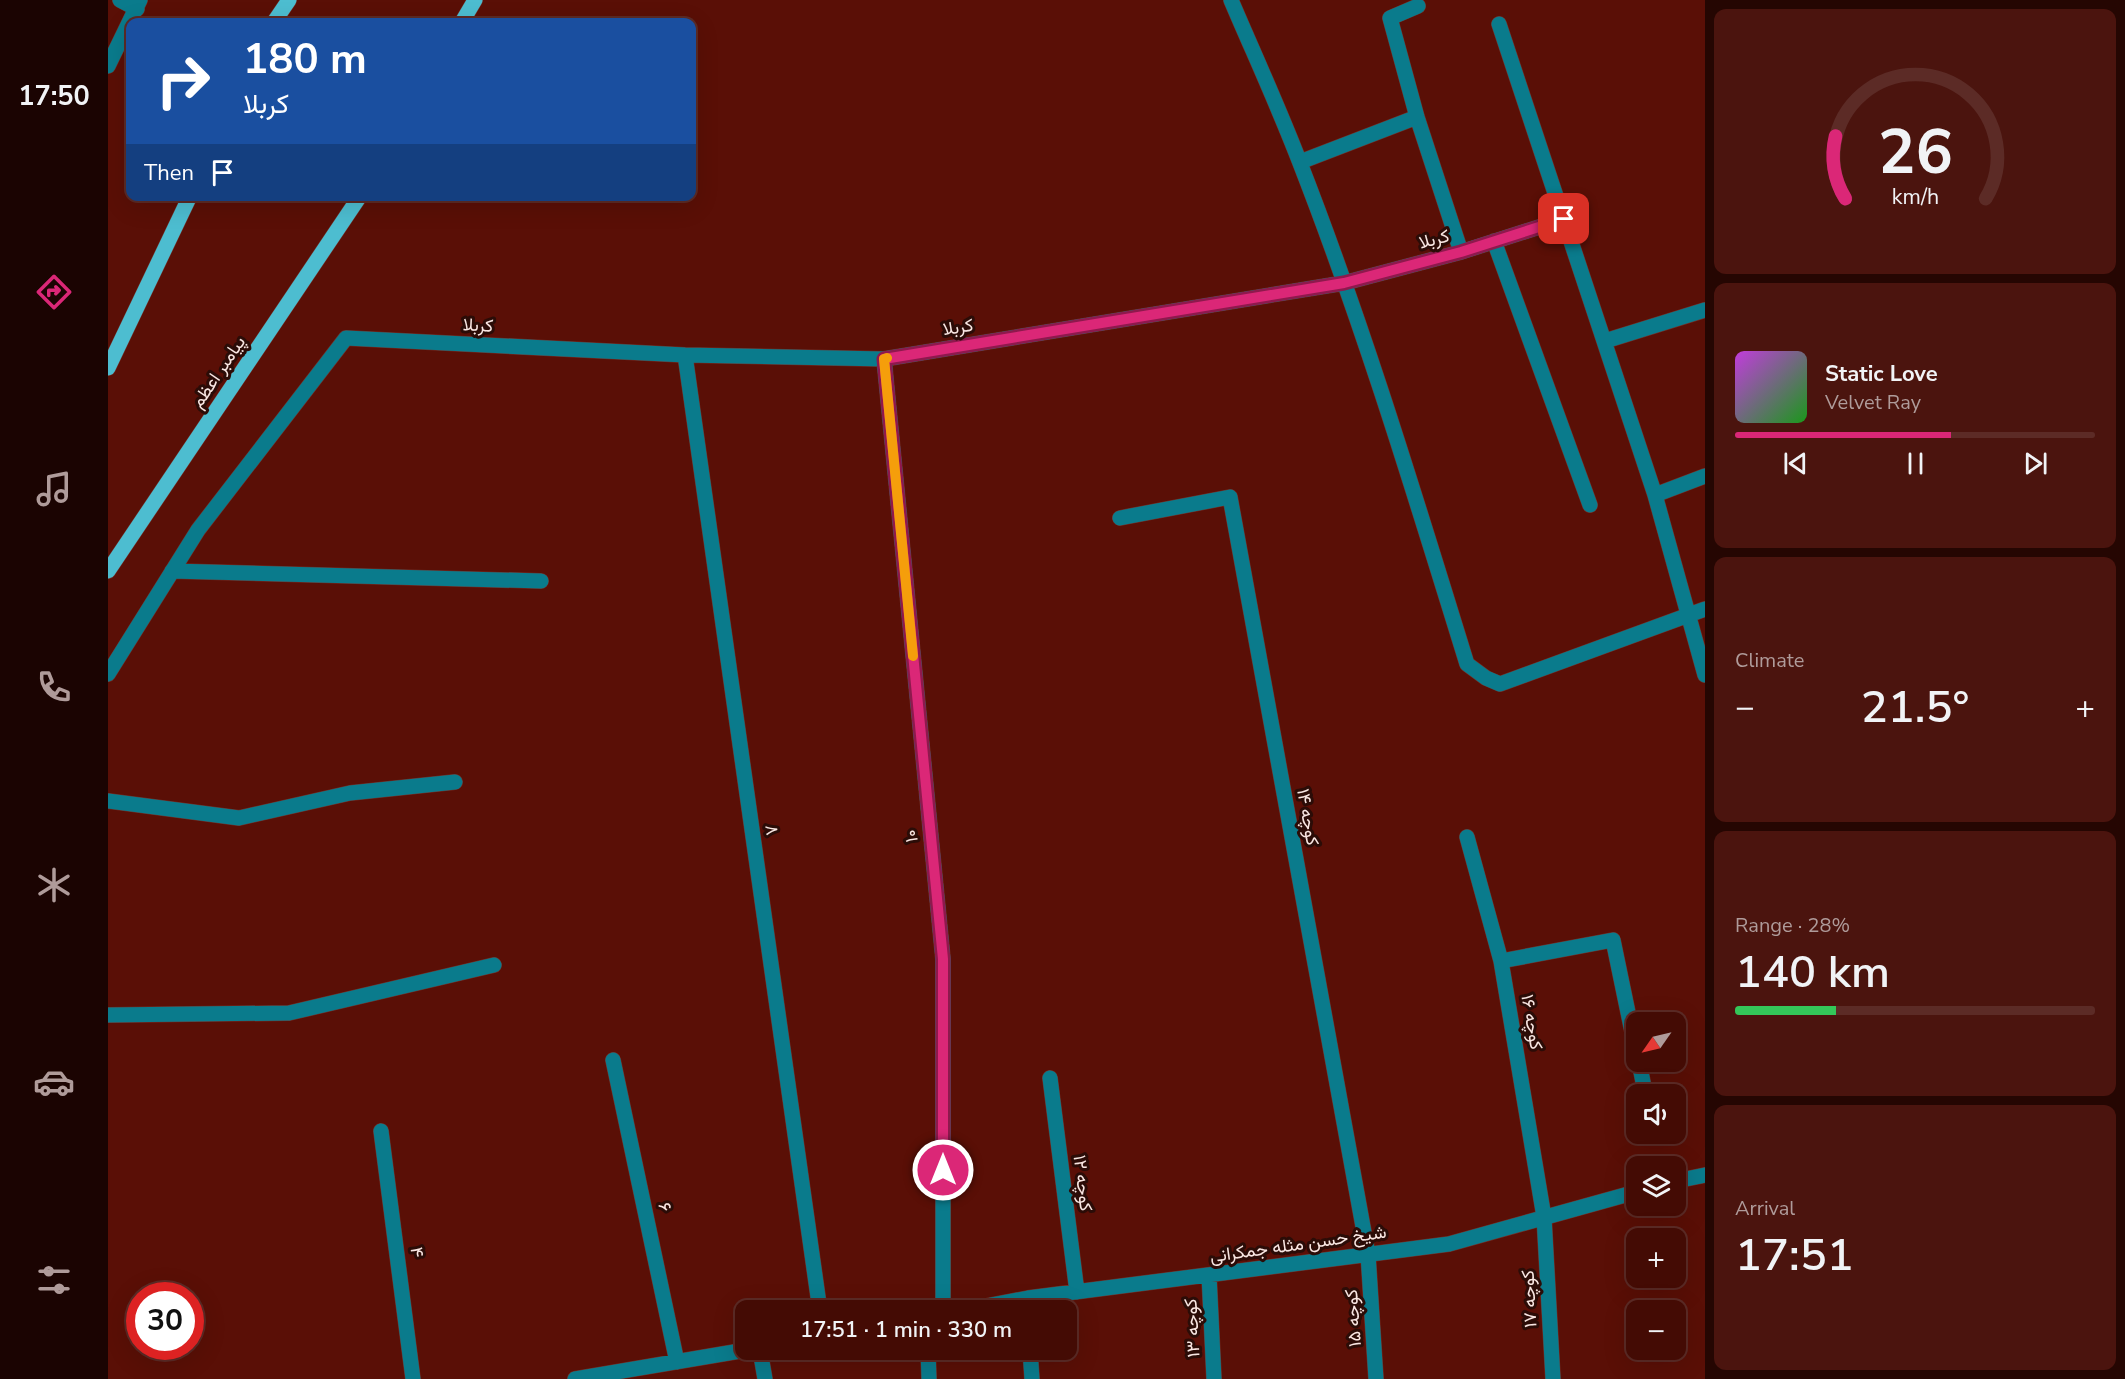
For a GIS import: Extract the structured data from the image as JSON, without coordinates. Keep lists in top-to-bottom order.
{
  "streets": {
    "main road": ["پیامبر اعظم"],
    "street": [
      "کربلا",
      "کوچه ۱۴",
      "۸",
      "۱۰",
      "کوچه ۱۶",
      "کوچه ۱۲",
      "۶",
      "شیخ حسن مثله جمکرانی",
      "۴",
      "کوچه ۱۷",
      "کوچه ۱۵",
      "کوچه ۱۳"
    ]
  },
  "crossings": [
    ["کربلا", "۸"],
    ["کربلا", "۱۰"],
    ["کوچه ۱۴", "شیخ حسن مثله جمکرانی"],
    ["کوچه ۱۴", "کوچه ۱۵"],
    ["کوچه ۱۶", "شیخ حسن مثله جمکرانی"],
    ["کوچه ۱۶", "کوچه ۱۷"],
    ["کوچه ۱۲", "شیخ حسن مثله جمکرانی"],
    ["شیخ حسن مثله جمکرانی", "کوچه ۱۷"],
    ["شیخ حسن مثله جمکرانی", "کوچه ۱۵"],
    ["شیخ حسن مثله جمکرانی", "کوچه ۱۳"]
  ],
  "north": "bottom left",
  "page": {
    "tabs": "17:50",
    "turn": ["180 m", "کربلا"],
    "then": "Then",
    "song": ["Static Love", "Velvet Ray"],
    "tile": [
      "Climate",
      ["Range · 28%", "140 km"],
      ["Arrival", "17:51"]
    ],
    "heat": ["−", "21.5°", "+"],
    "map_buttons": ["+", "−"],
    "limit": "30",
    "trip": "17:51 · 1 min · 330 m",
    "gauge": ["26", "km/h"]
  }
}
